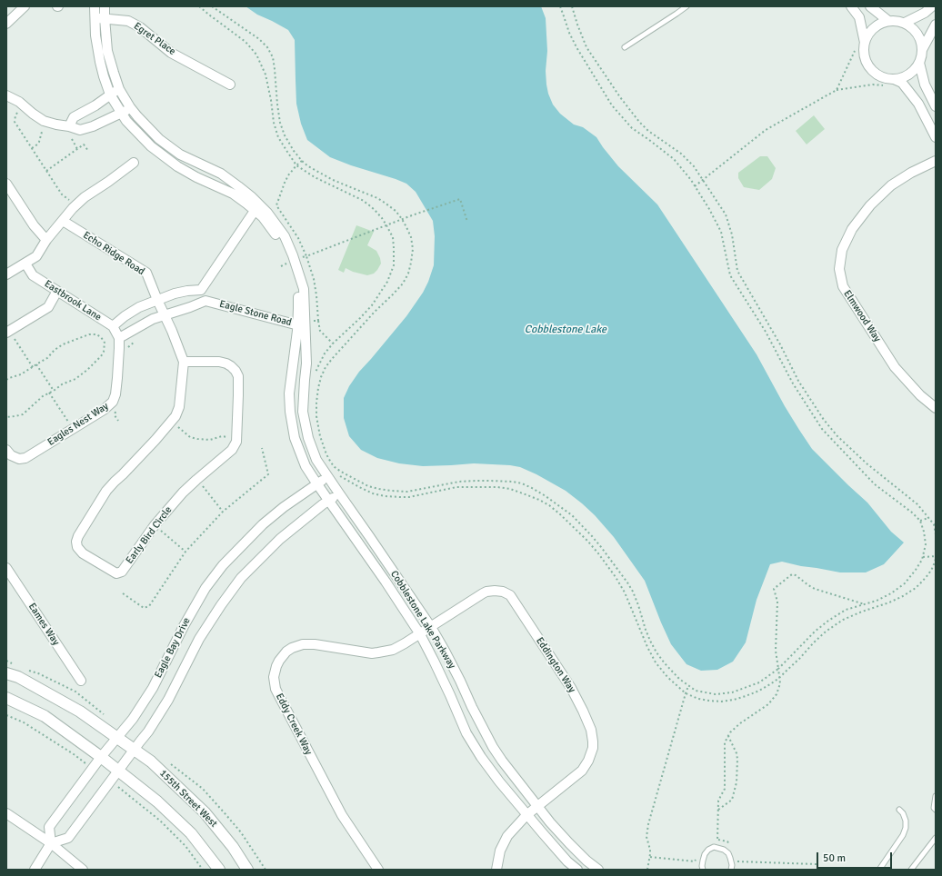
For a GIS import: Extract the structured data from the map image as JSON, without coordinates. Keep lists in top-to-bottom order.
{
  "streets": {
    "street": [
      "Egret Place",
      "Echo Ridge Road",
      "Eastbrook Lane",
      "Eagle Stone Road",
      "Elmwood Way",
      "Eagles Nest Way",
      "Early Bird Circle",
      "Cobblestone Lake Parkway",
      "Eames Way",
      "Eagle Bay Drive",
      "Eddington Way",
      "Eddy Creek Way",
      "155th Street West"
    ]
  },
  "crossings": [
    ["Egret Place", "Cobblestone Lake Parkway"],
    ["Echo Ridge Road", "Eagle Stone Road"],
    ["Echo Ridge Road", "Early Bird Circle"],
    ["Eastbrook Lane", "Eagle Stone Road"],
    ["Eastbrook Lane", "Eagles Nest Way"],
    ["Eagle Stone Road", "Eagles Nest Way"],
    ["Eagle Stone Road", "Early Bird Circle"],
    ["Eagle Stone Road", "Cobblestone Lake Parkway"],
    ["Cobblestone Lake Parkway", "Eagle Bay Drive"],
    ["Cobblestone Lake Parkway", "Eddington Way"],
    ["Cobblestone Lake Parkway", "Eddy Creek Way"],
    ["Eagle Bay Drive", "155th Street West"],
    ["Eddington Way", "Eddy Creek Way"]
  ],
  "water": ["Cobblestone Lake"],
  "scale_bar": "50 m"
}
